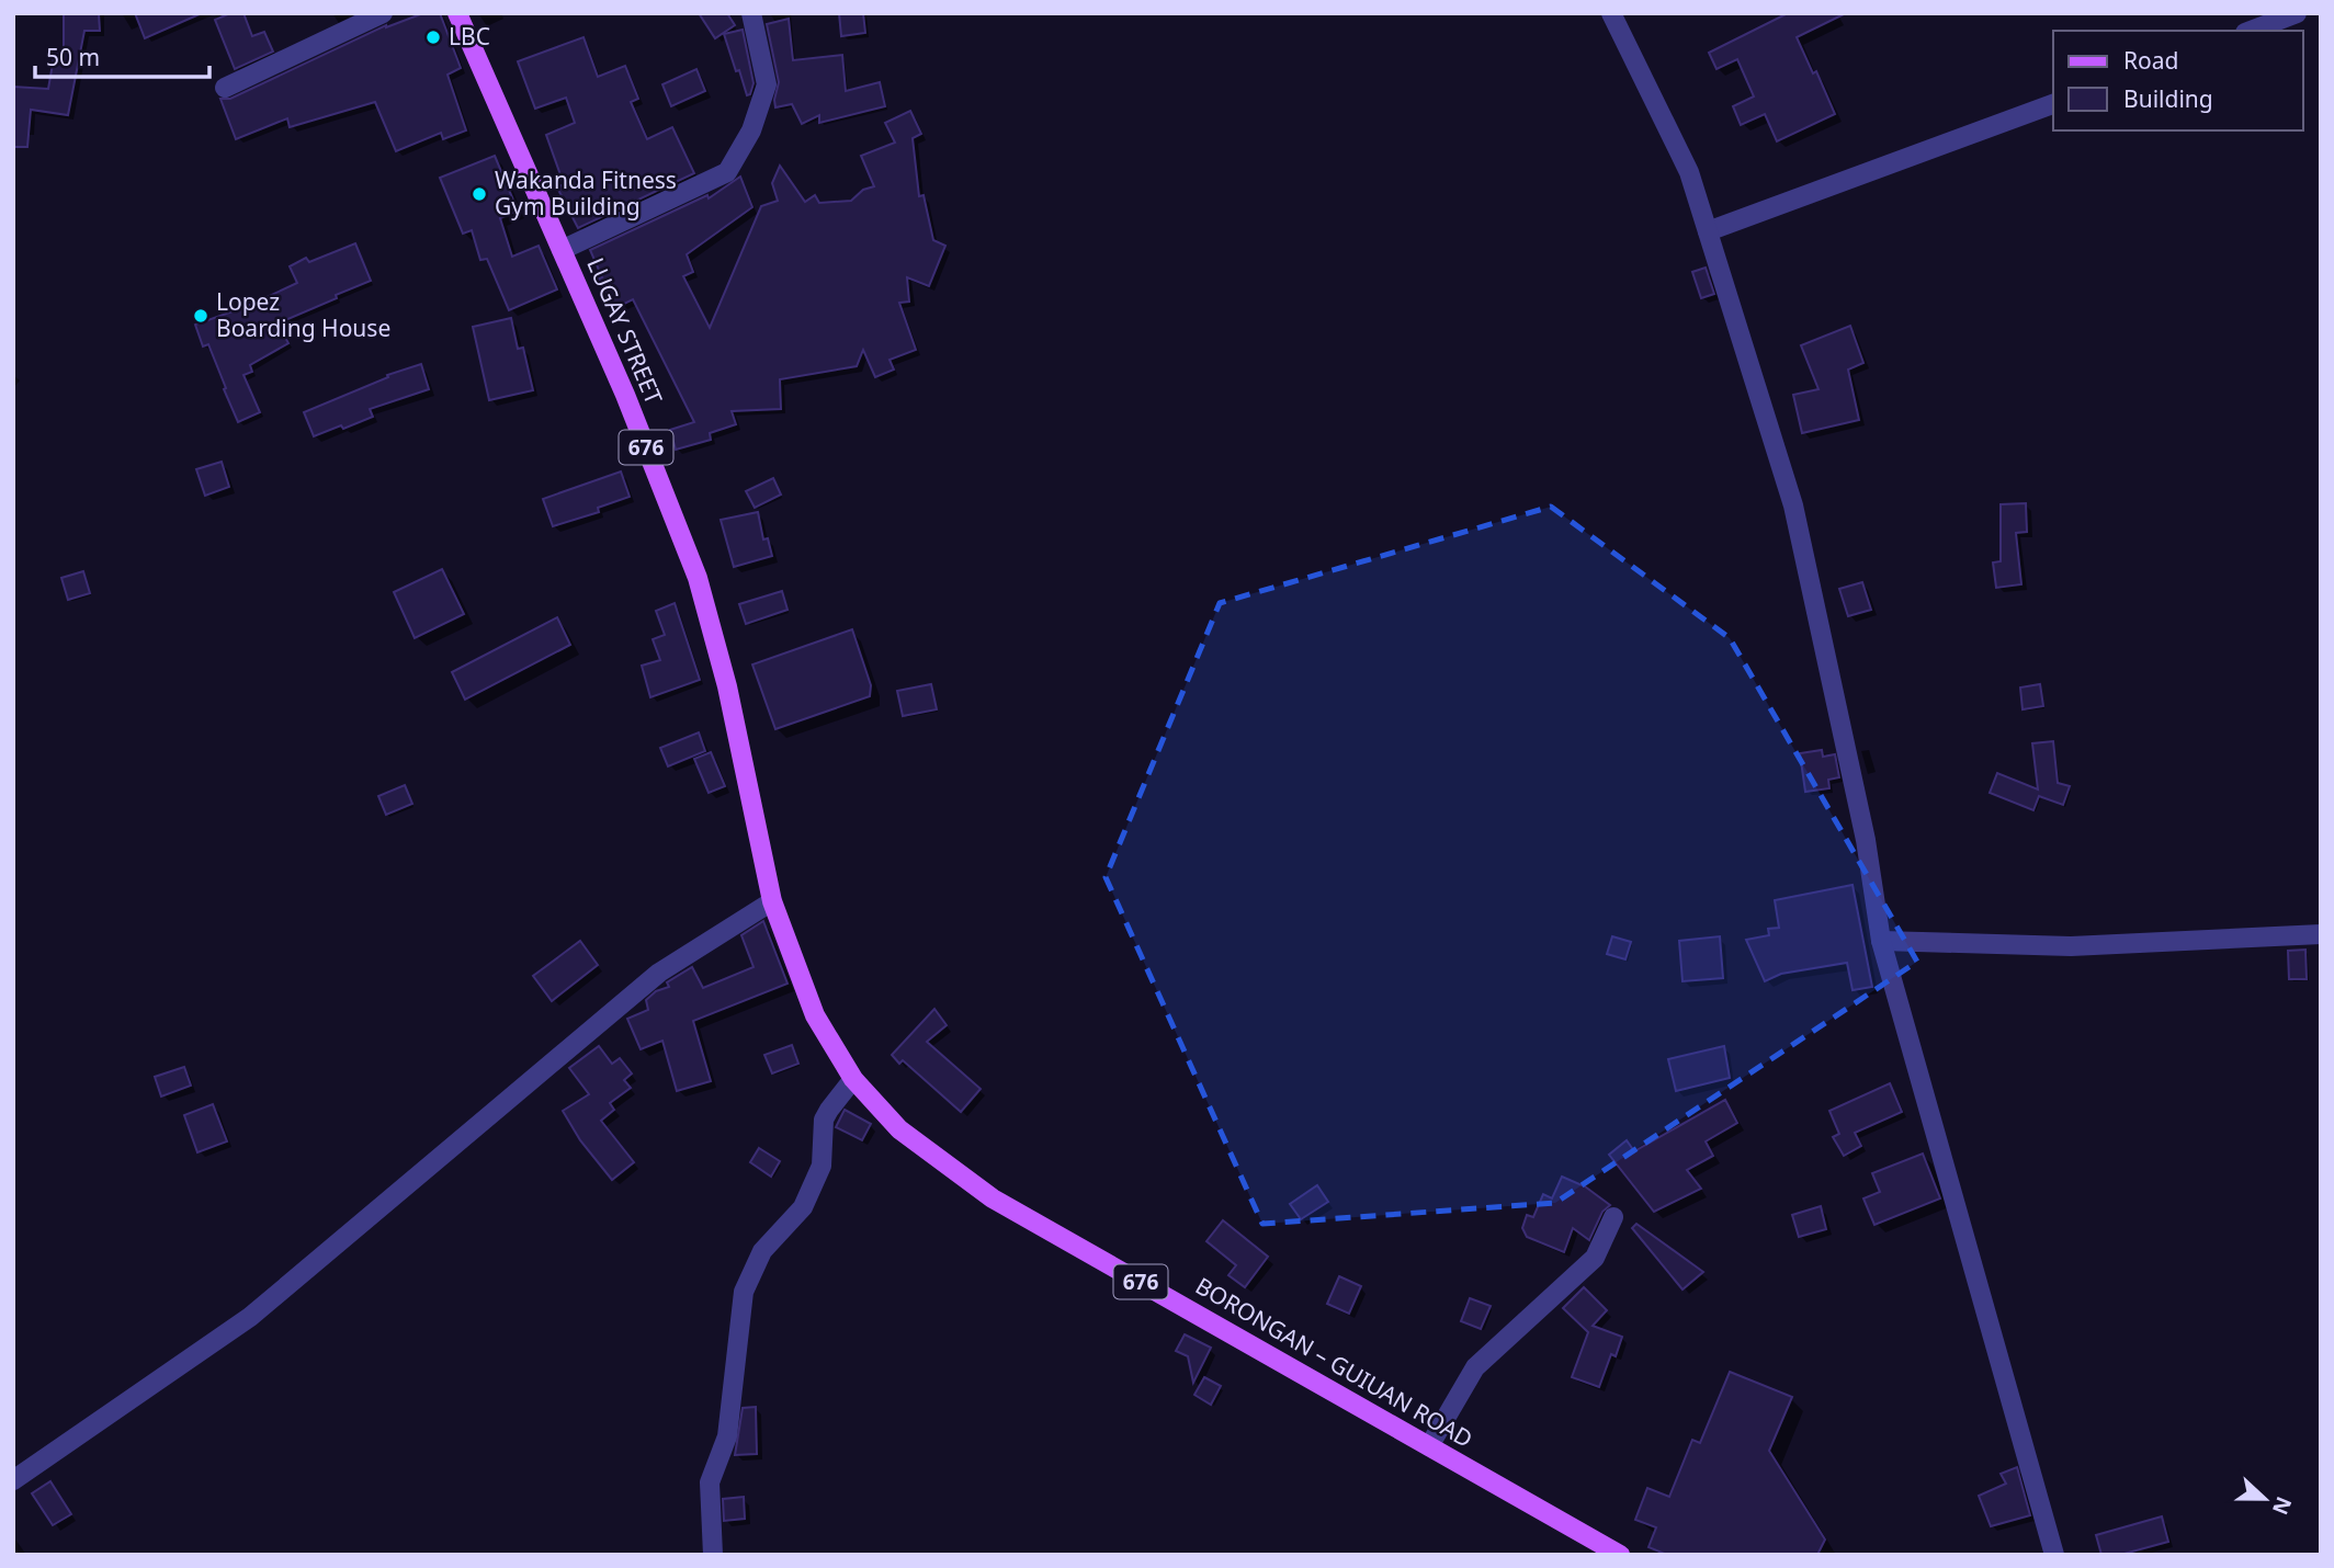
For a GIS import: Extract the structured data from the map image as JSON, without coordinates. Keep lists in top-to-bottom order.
{
  "streets": {
    "main road": ["LUGAY STREET", "676", "BORONGAN – GUIUAN ROAD"]
  },
  "crossings": [
    ["LUGAY STREET", "BORONGAN – GUIUAN ROAD"]
  ],
  "places": ["LBC", "Wakanda Fitness Gym Building", "Lopez Boarding House"],
  "legend": ["Road", "Building"],
  "scale_bar": "50 m",
  "north": "right"
}
